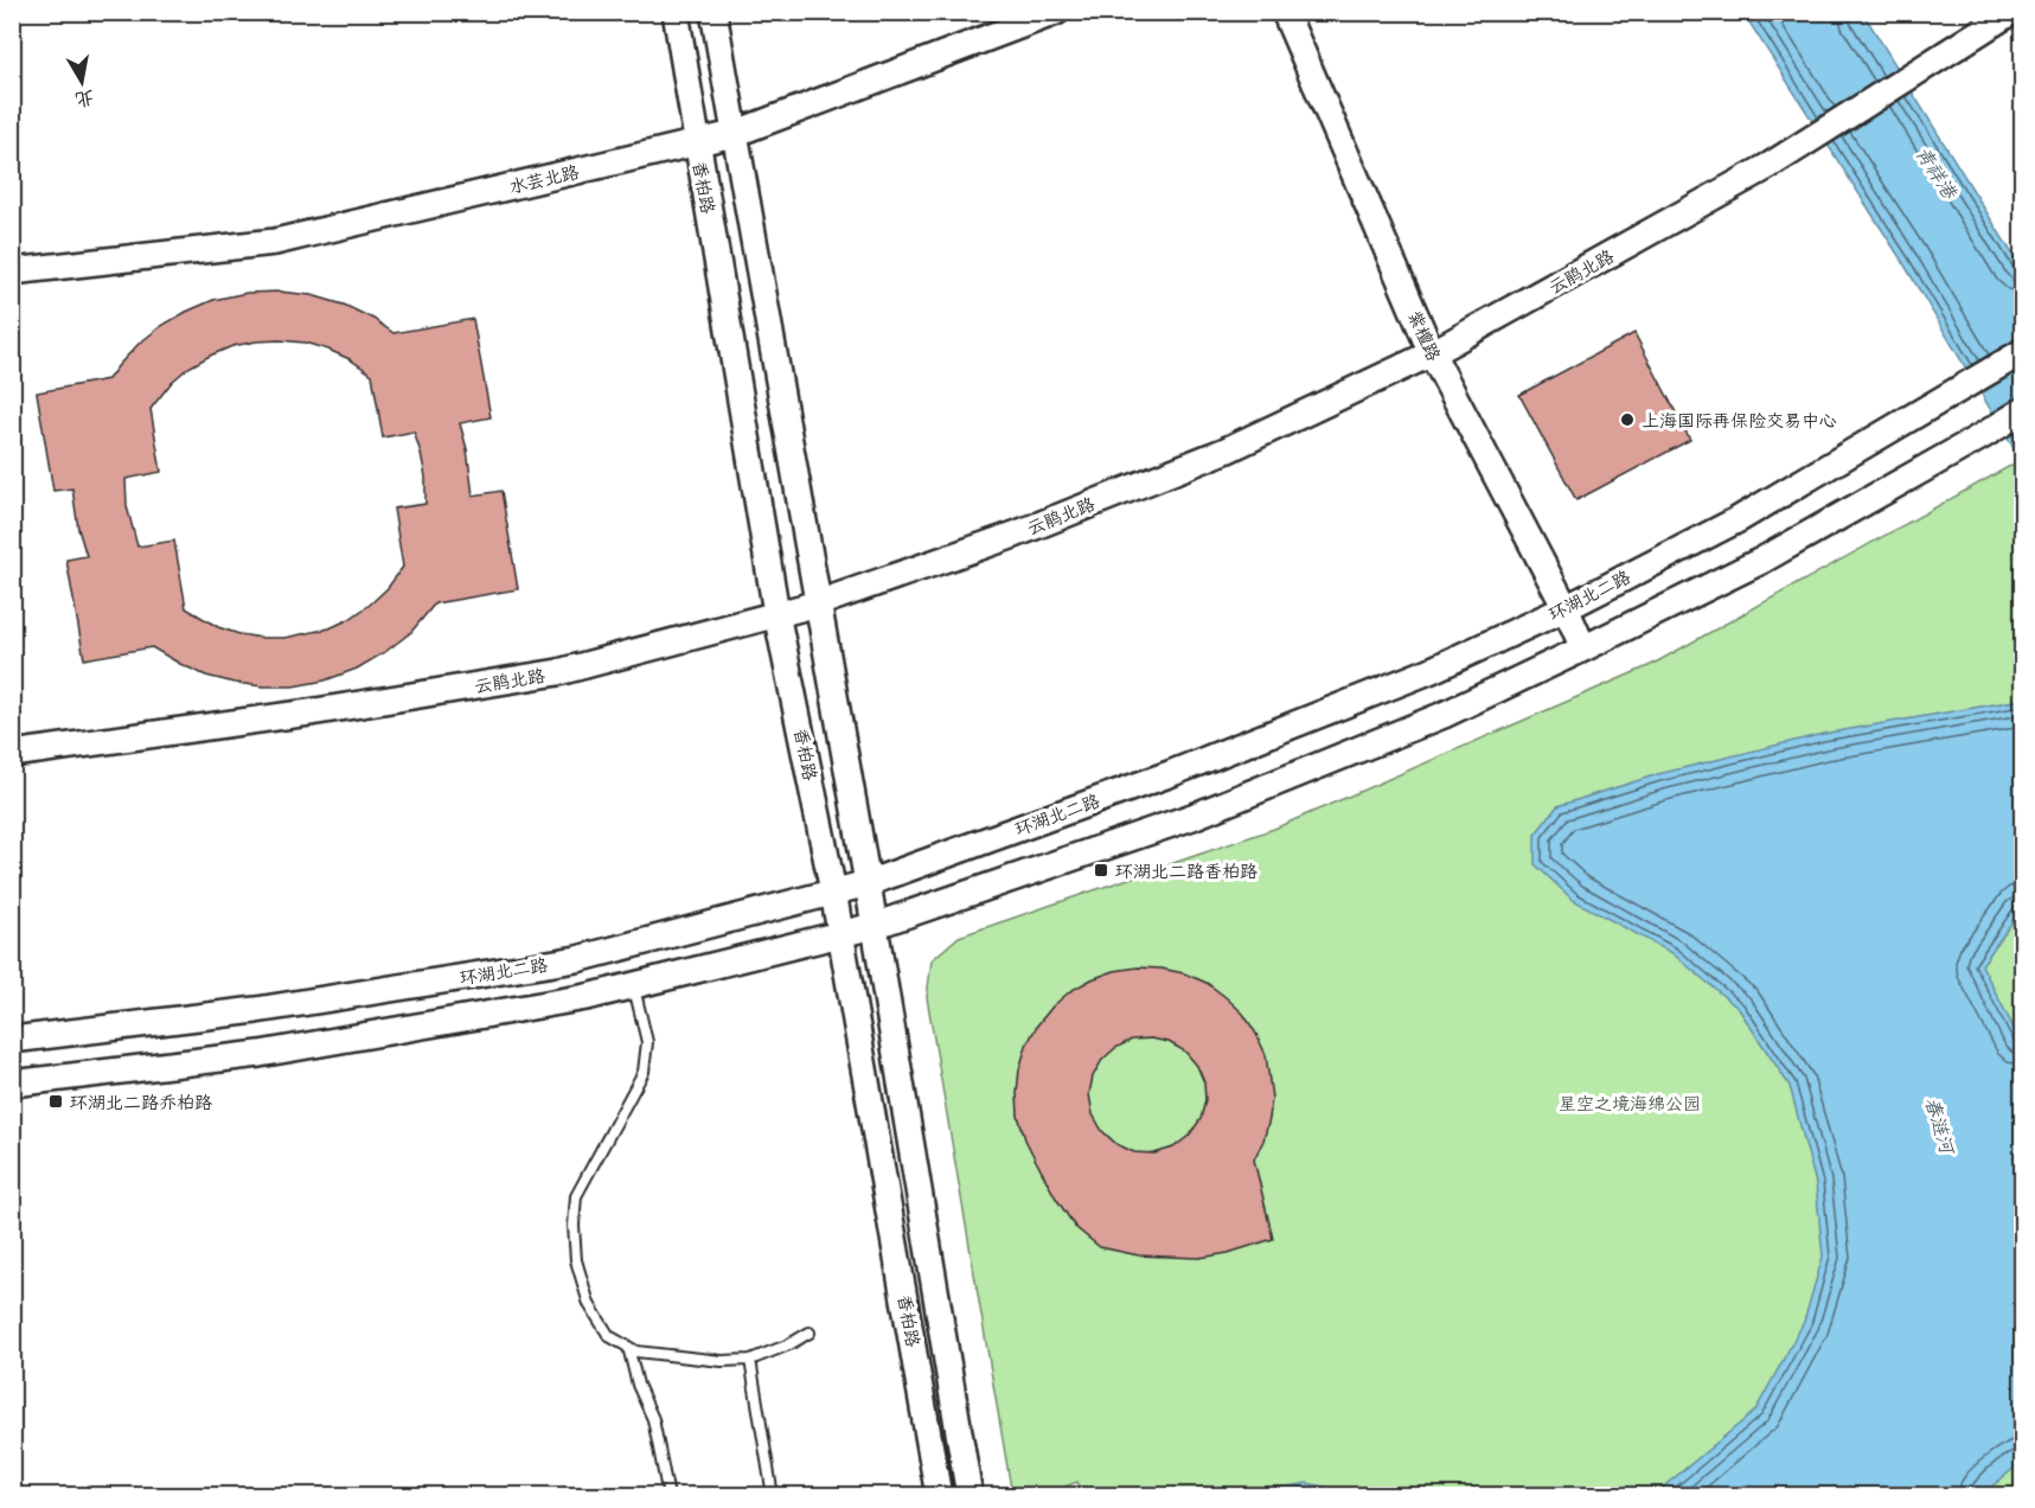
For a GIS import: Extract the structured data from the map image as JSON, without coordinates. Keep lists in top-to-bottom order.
{
  "streets": {
    "main road": [
      "水芸北路",
      "香柏路",
      "云鹃北路",
      "紫檀路",
      "环湖北二路"
    ]
  },
  "crossings": [
    ["水芸北路", "香柏路"],
    ["香柏路", "云鹃北路"],
    ["香柏路", "环湖北二路"],
    ["云鹃北路", "紫檀路"],
    ["紫檀路", "环湖北二路"]
  ],
  "water": ["青祥港", "春涟河"],
  "parks": ["星空之境海绵公园"],
  "places": {
    "other": ["上海国际再保险交易中心"],
    "transit": ["环湖北二路香柏路", "环湖北二路乔柏路"]
  },
  "north": "bottom"
}
